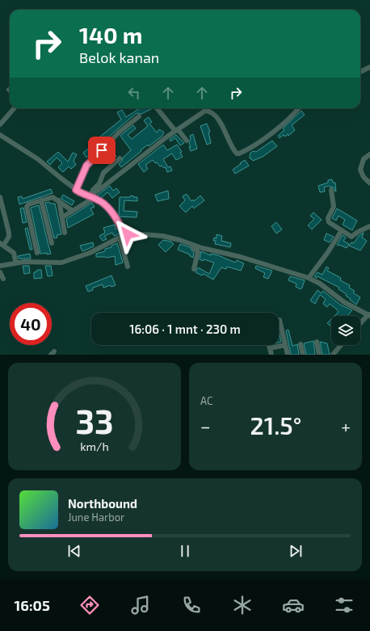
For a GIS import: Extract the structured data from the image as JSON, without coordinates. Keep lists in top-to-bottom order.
{
  "page": {
    "turn": ["140 m", "Belok kanan"],
    "limit": "40",
    "trip": "16:06 · 1 mnt · 230 m",
    "tile": "AC",
    "heat": ["−", "21.5°", "+"],
    "song": ["Northbound", "June Harbor"],
    "tabs": "16:05",
    "gauge": ["33", "km/h"]
  }
}
